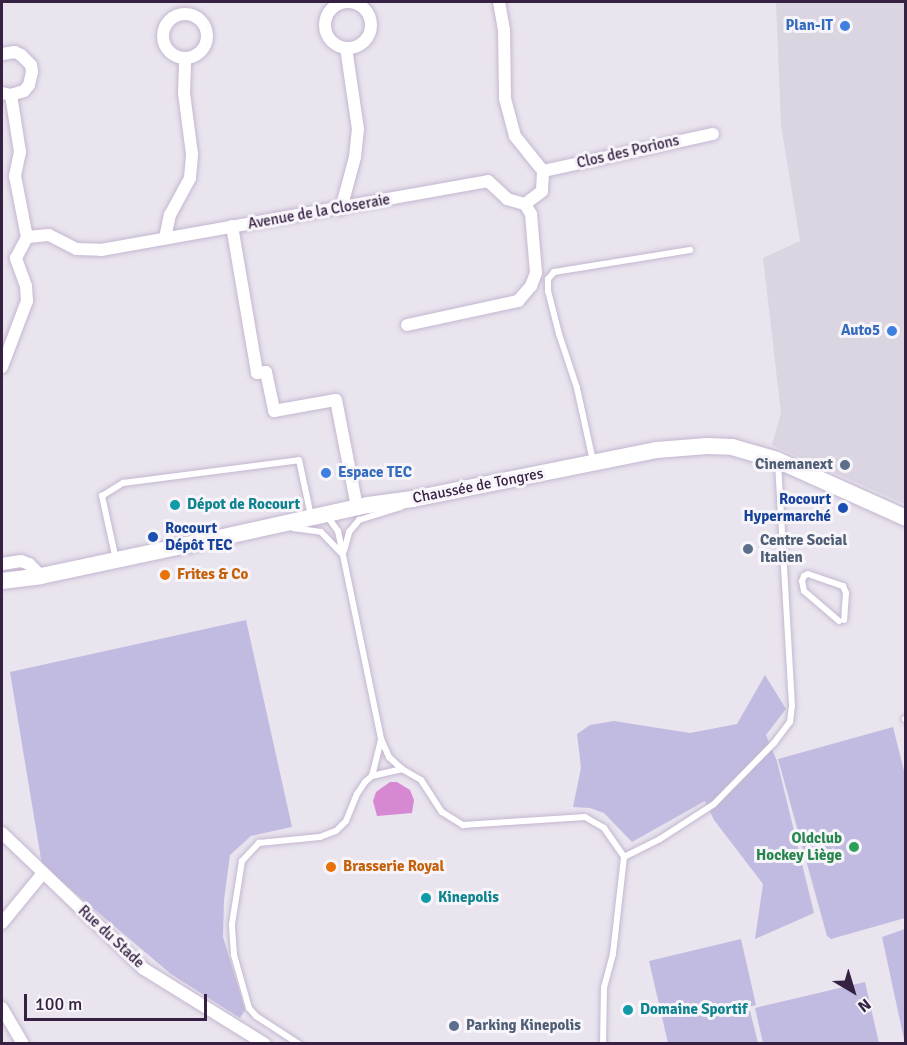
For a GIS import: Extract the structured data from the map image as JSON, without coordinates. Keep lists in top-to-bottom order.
{
  "streets": {
    "main road": ["Chaussée de Tongres"],
    "street": ["Clos des Porions", "Avenue de la Closeraie", "Rue du Stade"]
  },
  "places": [
    "Plan-IT",
    "Auto5",
    "Cinemanext",
    "Espace TEC",
    "Dépot de Rocourt",
    "Rocourt Hypermarché",
    "Rocourt Dépôt TEC",
    "Centre Social Italien",
    "Frites & Co",
    "Oldclub Hockey Liège",
    "Brasserie Royal",
    "Kinepolis",
    "Domaine Sportif",
    "Parking Kinepolis"
  ],
  "scale_bar": "100 m",
  "north": "bottom right"
}
